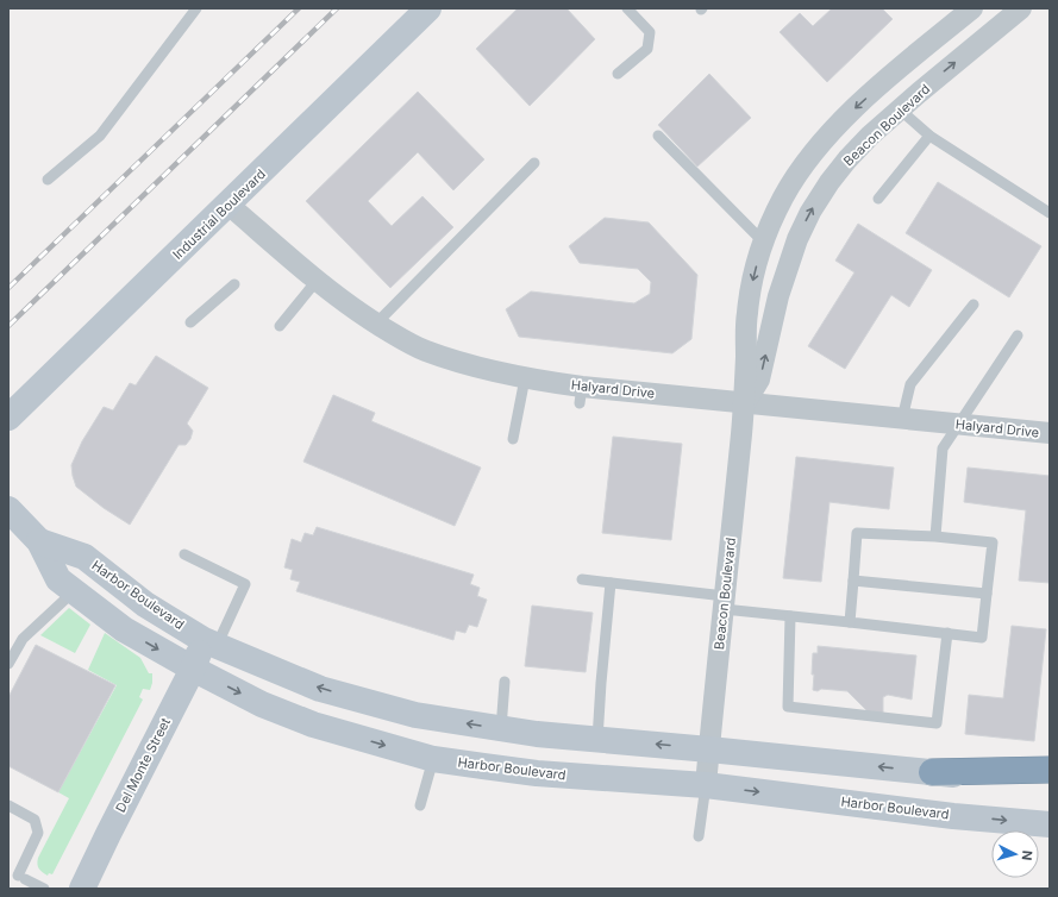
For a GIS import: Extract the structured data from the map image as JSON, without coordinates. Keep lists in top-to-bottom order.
{
  "streets": {
    "main road": ["Industrial Boulevard", "Harbor Boulevard", "Del Monte Street"],
    "street": ["Beacon Boulevard", "Halyard Drive"]
  },
  "crossings": [
    ["Beacon Boulevard", "Halyard Drive"],
    ["Beacon Boulevard", "Harbor Boulevard"],
    ["Industrial Boulevard", "Halyard Drive"],
    ["Harbor Boulevard", "Del Monte Street"]
  ],
  "north": "right"
}
